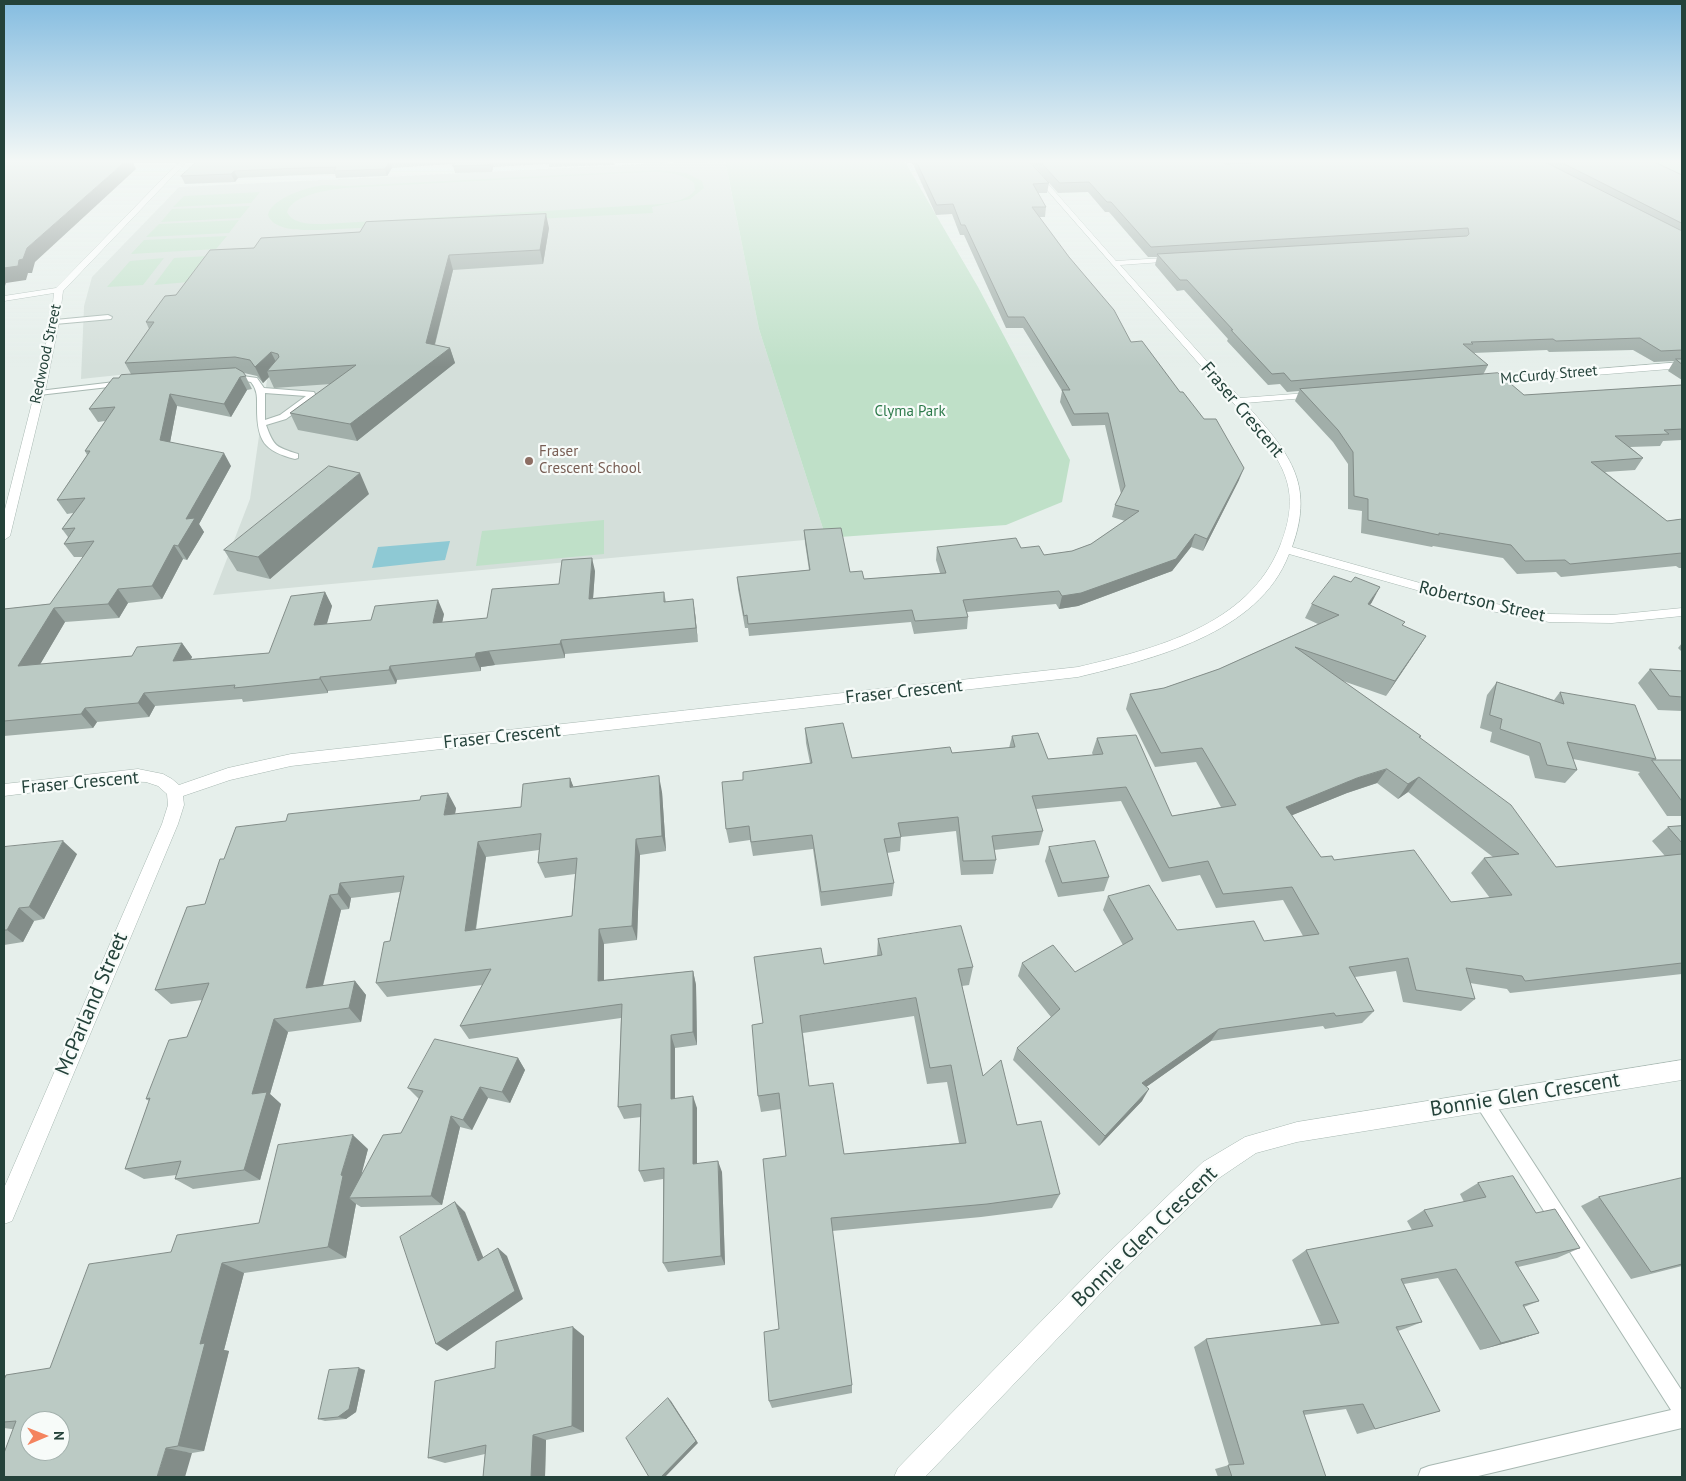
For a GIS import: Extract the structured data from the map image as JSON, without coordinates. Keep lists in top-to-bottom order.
{
  "streets": {
    "street": [
      "Redwood Street",
      "McCurdy Street",
      "Fraser Crescent",
      "Robertson Street",
      "McParland Street",
      "Bonnie Glen Crescent"
    ]
  },
  "crossings": [
    ["Fraser Crescent", "Robertson Street"],
    ["Fraser Crescent", "McParland Street"]
  ],
  "parks": ["Clyma Park"],
  "places": ["Fraser Crescent School"],
  "north": "right"
}
